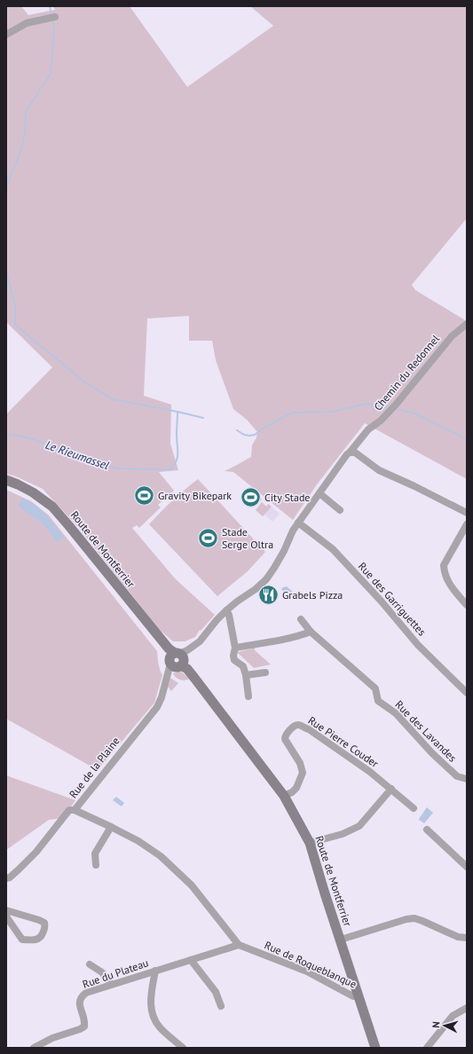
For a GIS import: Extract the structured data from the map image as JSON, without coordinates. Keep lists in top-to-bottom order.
{
  "streets": {
    "street": [
      "Chemin du Redonnel",
      "Route de Montferrier",
      "Rue des Garriguettes",
      "Rue des Lavandes",
      "Rue Pierre Couder",
      "Rue de la Plaine",
      "Rue de Roqueblanque",
      "Rue du Plateau"
    ]
  },
  "crossings": [
    ["Chemin du Redonnel", "Route de Montferrier"],
    ["Chemin du Redonnel", "Rue des Garriguettes"],
    ["Chemin du Redonnel", "Rue de la Plaine"],
    ["Route de Montferrier", "Rue Pierre Couder"],
    ["Route de Montferrier", "Rue de la Plaine"],
    ["Route de Montferrier", "Rue de Roqueblanque"],
    ["Rue de Roqueblanque", "Rue du Plateau"]
  ],
  "water": ["Le Rieumassel"],
  "places": {
    "sports": ["Gravity Bikepark", "City Stade", "Stade Serge Oltra"],
    "restaurant": ["Grabels Pizza"]
  },
  "north": "left"
}
